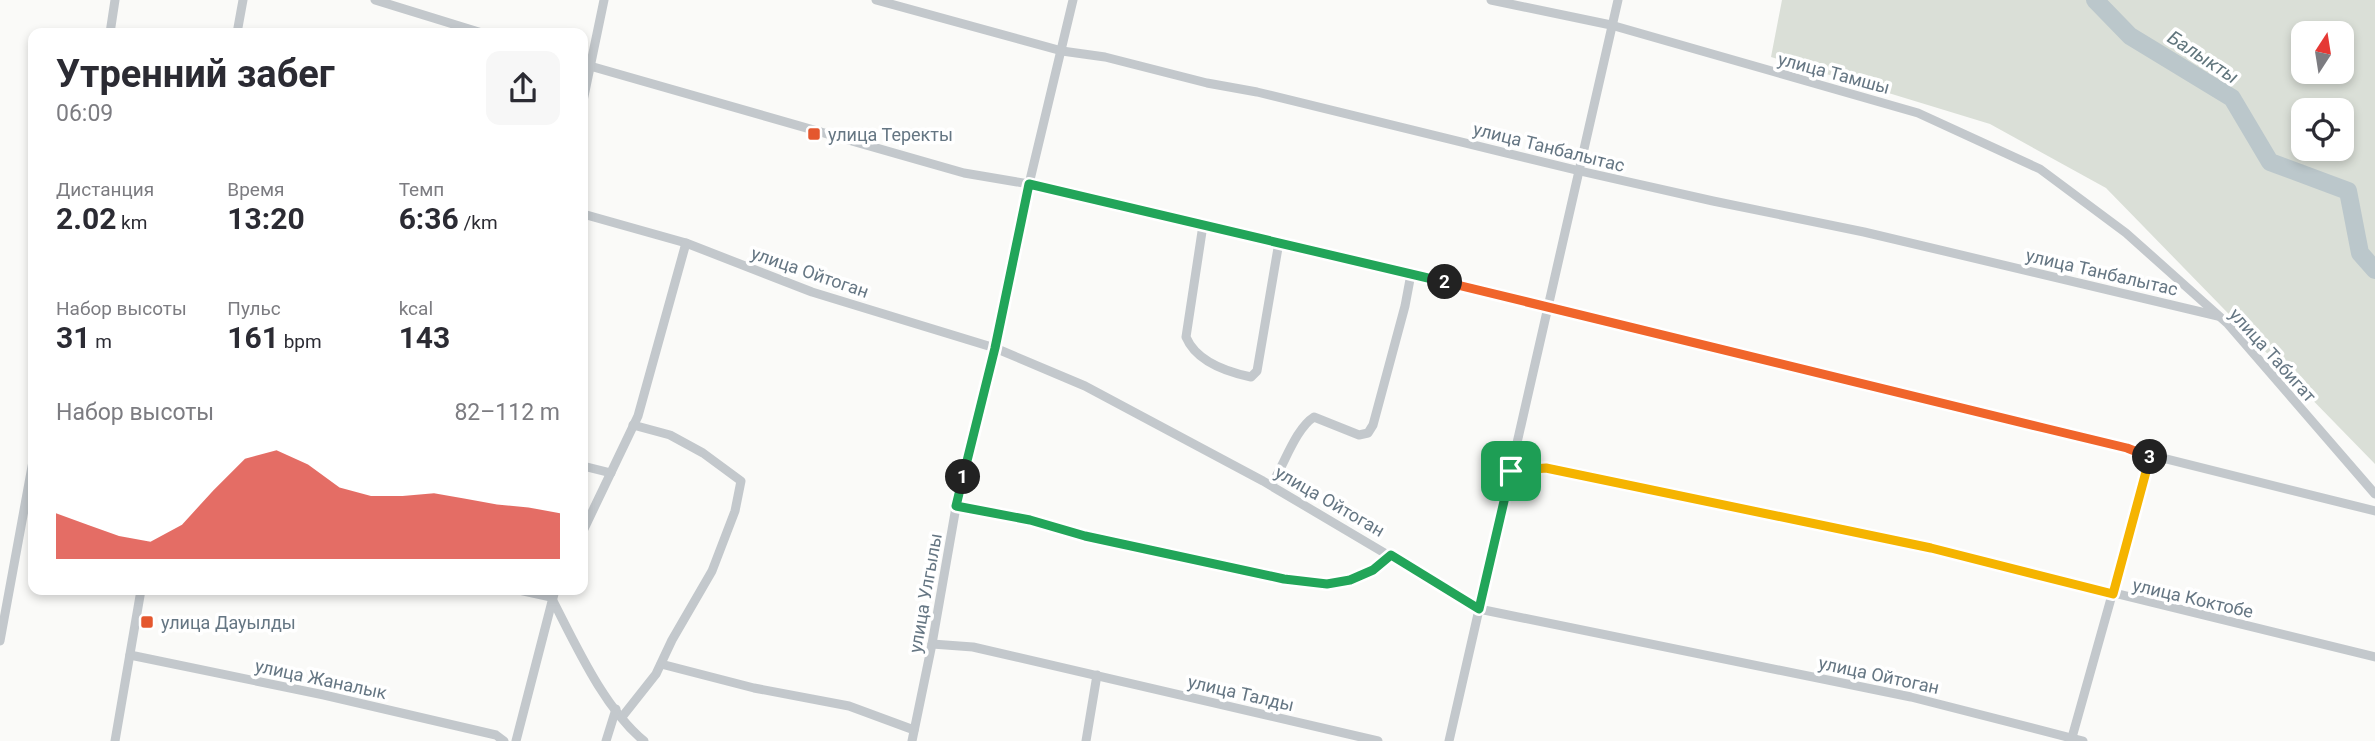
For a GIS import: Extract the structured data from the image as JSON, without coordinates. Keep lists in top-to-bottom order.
{
  "streets": {
    "street": [
      "улица Тамшы",
      "улица Танбалытас",
      "улица Ойтоган",
      "улица Табигат",
      "улица Улгылы",
      "улица Коктобе",
      "улица Жаналык",
      "улица Талды"
    ]
  },
  "crossings": [
    ["улица Тамшы", "улица Табигат"],
    ["улица Танбалытас", "улица Табигат"],
    ["улица Танбалытас", "улица Улгылы"],
    ["улица Ойтоган", "улица Улгылы"],
    ["улица Улгылы", "улица Талды"]
  ],
  "water": ["Балыкты"],
  "places": {
    "transit": ["улица Теректы", "улица Дауылды"]
  },
  "north": "top",
  "page": {
    "heading": ["Утренний забег", "06:09"],
    "stats": [
      ["Дистанция", "2.02 km"],
      ["Время", "13:20"],
      ["Темп", "6:36 /km"],
      ["Набор высоты", "31 m"],
      ["Пульс", "161 bpm"],
      ["kcal", "143"]
    ],
    "pins": ["2", "3", "1"],
    "chart": ["Набор высоты", "82–112 m"]
  }
}
